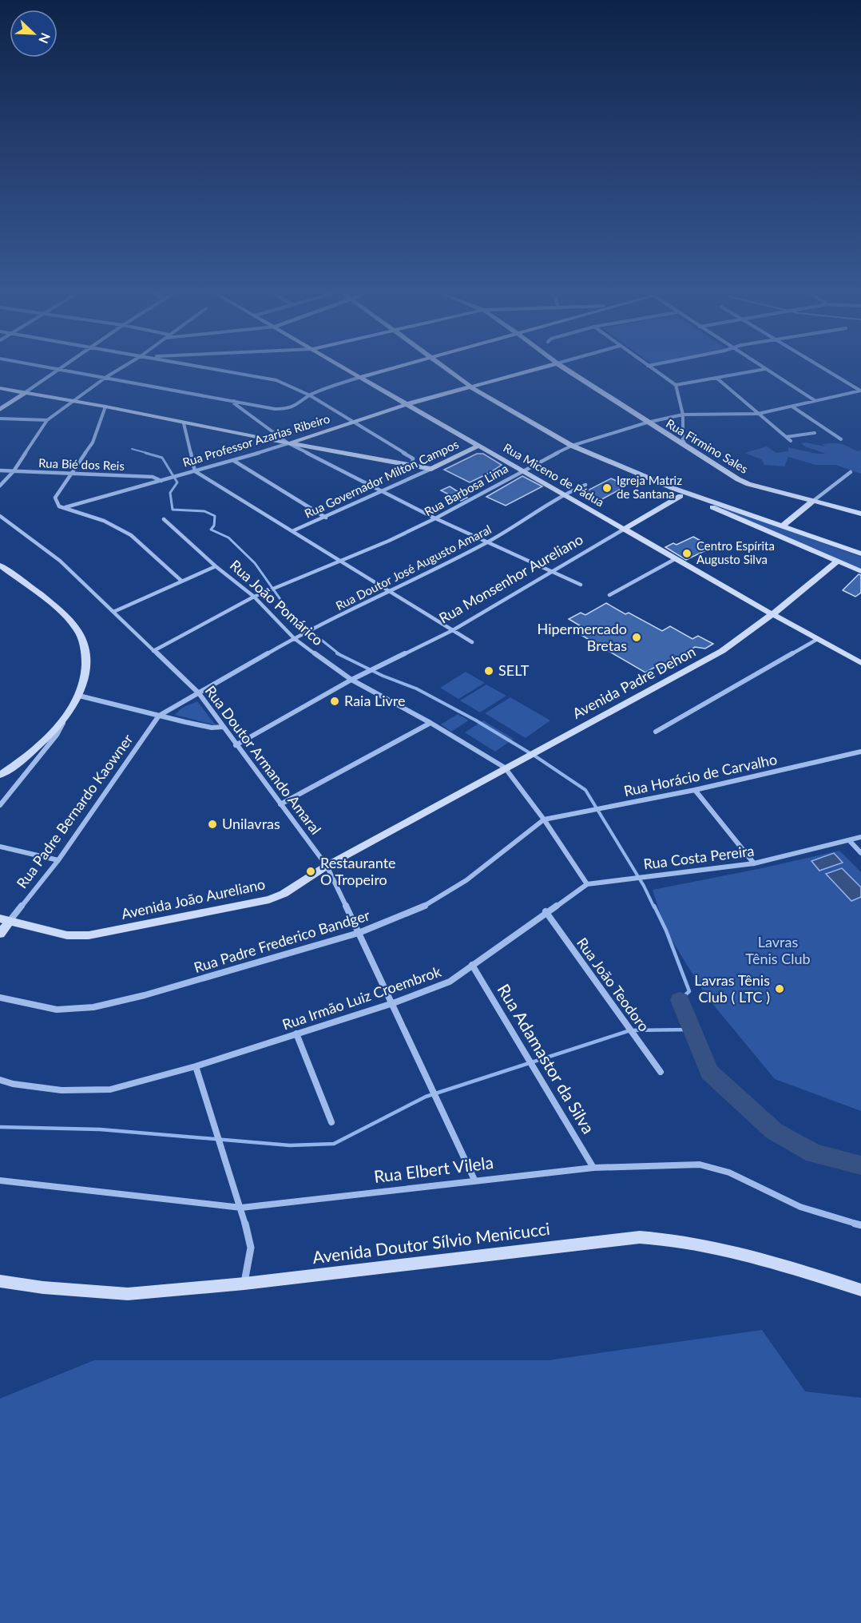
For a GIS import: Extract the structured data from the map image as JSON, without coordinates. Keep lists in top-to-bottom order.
{
  "streets": {
    "main road": [
      "Rua Professor Azarias Ribeiro",
      "Rua Firmino Sales",
      "Rua Miceno de Pádua",
      "Rua Governador Milton Campos",
      "Rua Monsenhor Aureliano",
      "Avenida Padre Dehon",
      "Avenida João Aureliano",
      "Avenida Doutor Sílvio Menicucci"
    ],
    "street": [
      "Rua Bié dos Reis",
      "Rua Barbosa Lima",
      "Rua Doutor José Augusto Amaral",
      "Rua João Pomárico",
      "Rua Doutor Armando Amaral",
      "Rua Horácio de Carvalho",
      "Rua Padre Bernardo Kaowner",
      "Rua Costa Pereira",
      "Rua Padre Frederico Bandger",
      "Rua João Teodoro",
      "Rua Irmão Luiz Croembrok",
      "Rua Adamastor da Silva",
      "Rua Elbert Vilela"
    ]
  },
  "crossings": [
    ["Rua Professor Azarias Ribeiro", "Rua Bié dos Reis"],
    ["Rua Professor Azarias Ribeiro", "Rua Miceno de Pádua"],
    ["Rua Firmino Sales", "Rua Barbosa Lima"],
    ["Rua Miceno de Pádua", "Rua Governador Milton Campos"],
    ["Rua Miceno de Pádua", "Rua Barbosa Lima"],
    ["Rua Miceno de Pádua", "Rua Doutor José Augusto Amaral"],
    ["Rua Miceno de Pádua", "Rua Monsenhor Aureliano"],
    ["Rua Miceno de Pádua", "Avenida Padre Dehon"],
    ["Rua Barbosa Lima", "Rua João Pomárico"],
    ["Rua Barbosa Lima", "Rua Doutor Armando Amaral"],
    ["Rua Doutor José Augusto Amaral", "Rua João Pomárico"],
    ["Rua Doutor José Augusto Amaral", "Rua Doutor Armando Amaral"],
    ["Rua Doutor José Augusto Amaral", "Rua Padre Bernardo Kaowner"],
    ["Rua Monsenhor Aureliano", "Rua João Pomárico"],
    ["Rua Monsenhor Aureliano", "Rua Doutor Armando Amaral"],
    ["Rua João Pomárico", "Avenida Padre Dehon"],
    ["Rua João Pomárico", "Avenida João Aureliano"],
    ["Avenida Padre Dehon", "Avenida João Aureliano"],
    ["Rua Doutor Armando Amaral", "Avenida João Aureliano"],
    ["Rua Doutor Armando Amaral", "Rua Padre Frederico Bandger"],
    ["Rua Doutor Armando Amaral", "Rua Irmão Luiz Croembrok"],
    ["Rua Doutor Armando Amaral", "Rua Elbert Vilela"],
    ["Rua Horácio de Carvalho", "Rua Padre Frederico Bandger"],
    ["Rua Padre Bernardo Kaowner", "Avenida João Aureliano"],
    ["Rua Costa Pereira", "Rua João Teodoro"],
    ["Rua Costa Pereira", "Rua Irmão Luiz Croembrok"],
    ["Rua João Teodoro", "Rua Irmão Luiz Croembrok"],
    ["Rua Irmão Luiz Croembrok", "Rua Adamastor da Silva"],
    ["Rua Adamastor da Silva", "Rua Elbert Vilela"]
  ],
  "parks": ["Lavras Tênis Club"],
  "places": [
    "Igreja Matriz de Santana",
    "Centro Espírita Augusto Silva",
    "Hipermercado Bretas",
    "SELT",
    "Raia Livre",
    "Unilavras",
    "Restaurante O Tropeiro",
    "Lavras Tênis Club ( LTC )"
  ],
  "north": "bottom right"
}
